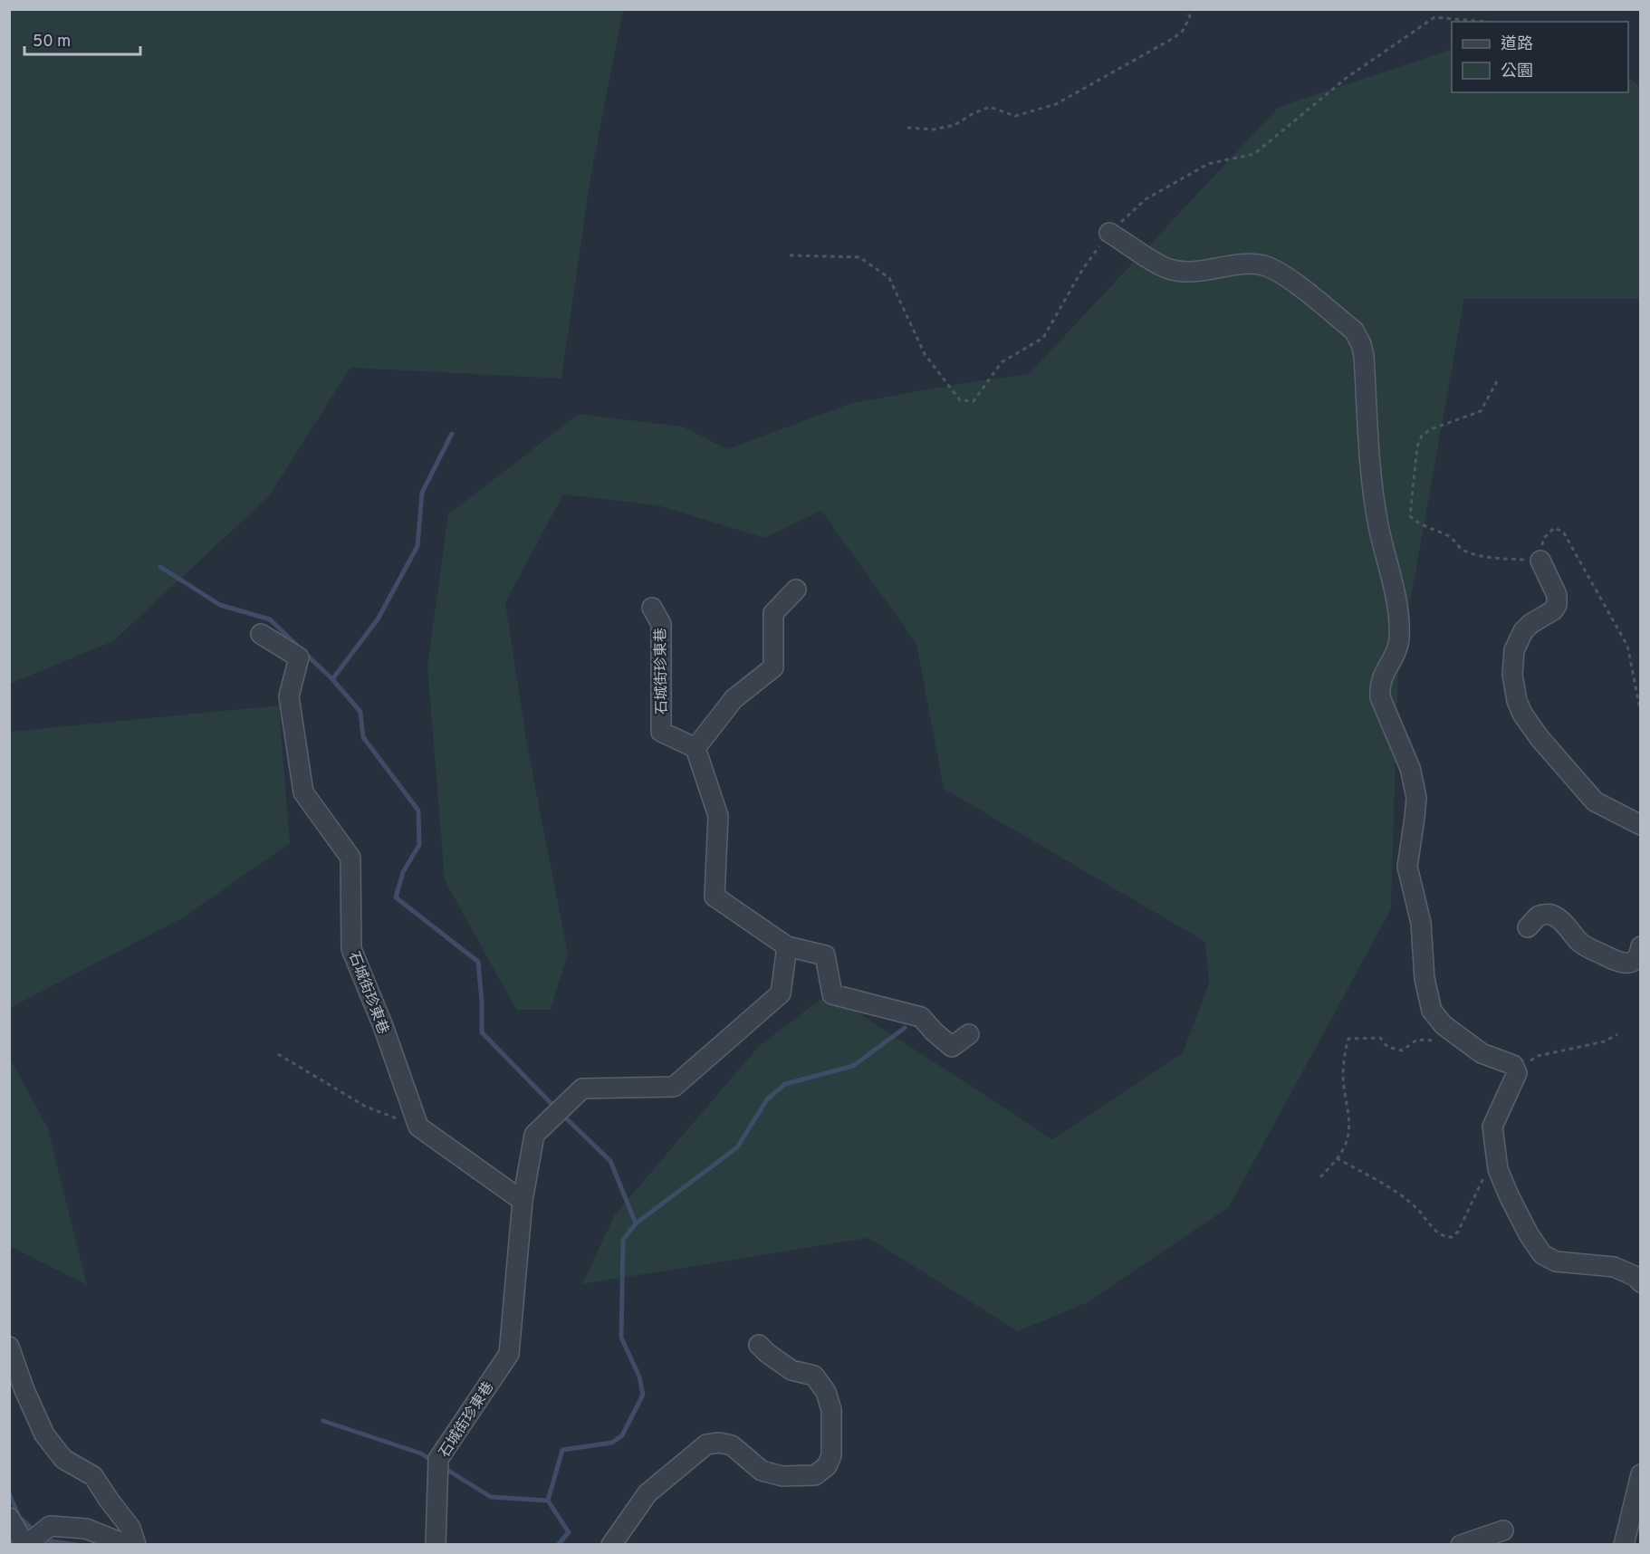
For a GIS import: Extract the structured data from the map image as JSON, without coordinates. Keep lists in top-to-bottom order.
{
  "streets": {
    "street": ["石城街珍東巷"]
  },
  "legend": ["道路", "公園"],
  "scale_bar": "50 m"
}
